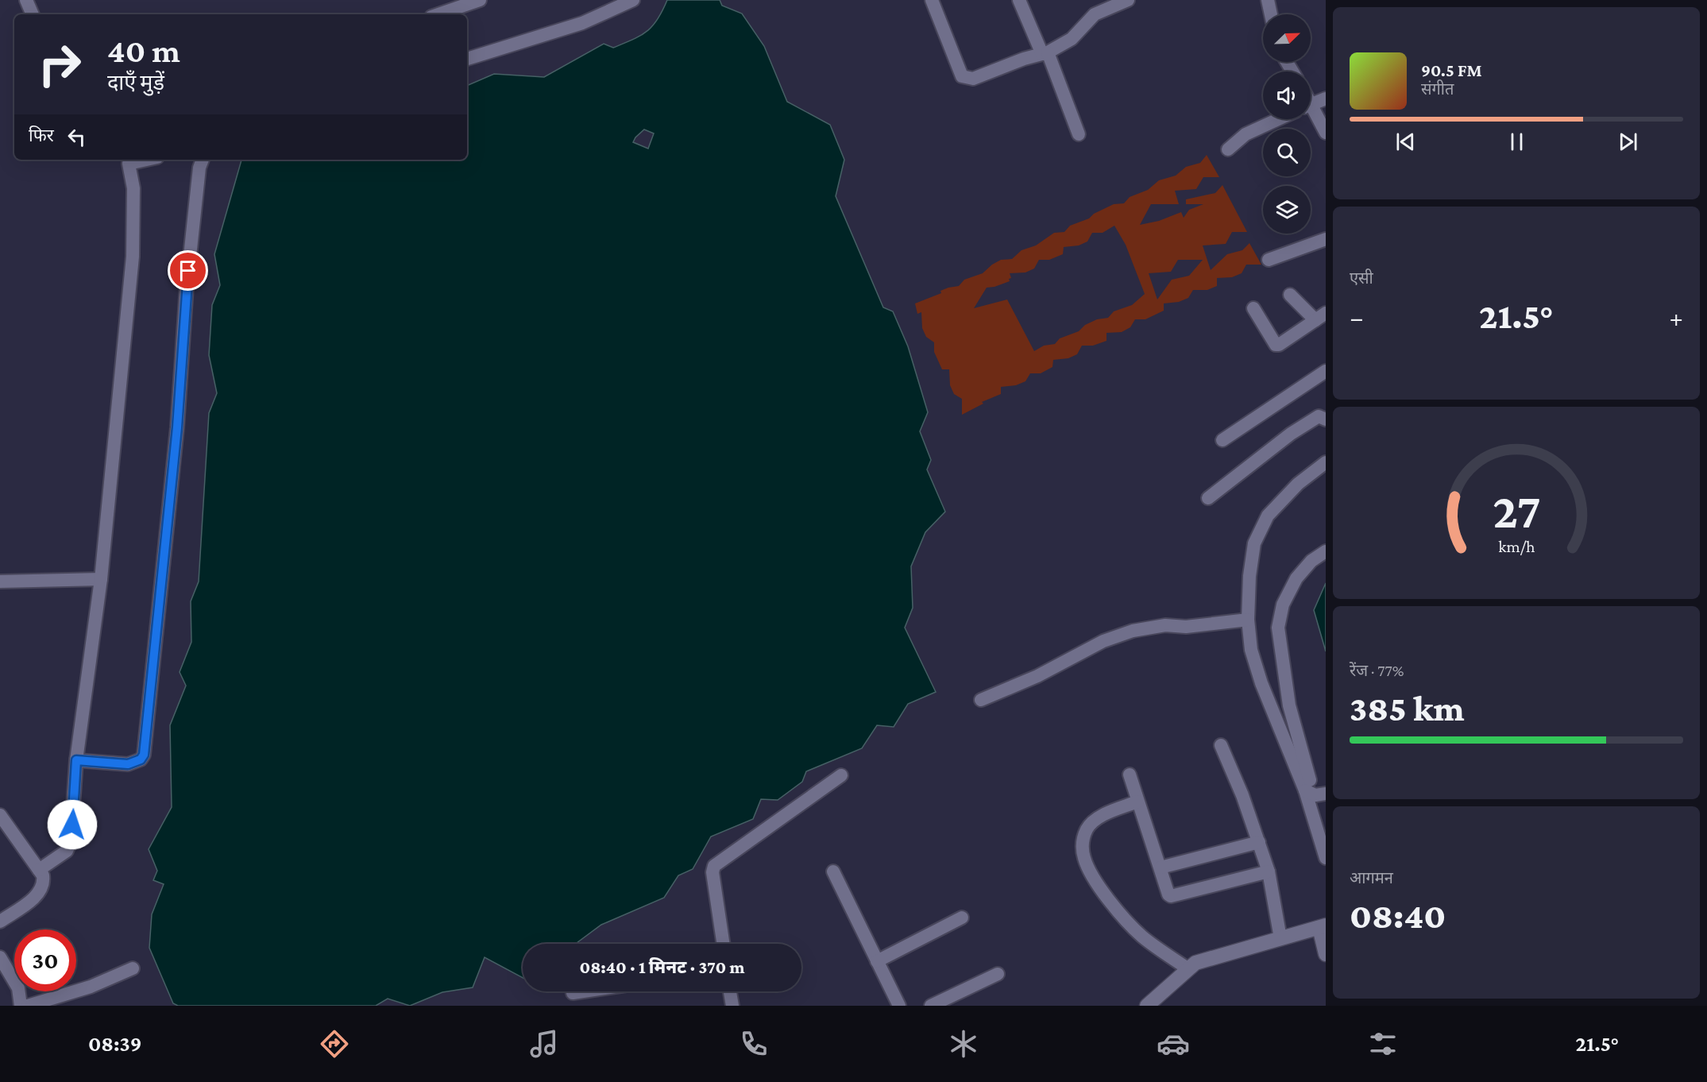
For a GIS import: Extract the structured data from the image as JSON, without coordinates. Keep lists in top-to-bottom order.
{
  "north": "top right",
  "page": {
    "turn": ["40 m", "दाएँ मुड़ें"],
    "song": ["90.5 FM", "संगीत"],
    "then": "फिर",
    "tile": [
      "एसी",
      ["रेंज · 77%", "385 km"],
      ["आगमन", "08:40"]
    ],
    "heat": ["−", "21.5°", "+"],
    "limit": "30",
    "trip": "08:40 · 1 मिनट · 370 m",
    "tabs": ["08:39", "21.5°"],
    "gauge": ["27", "km/h"]
  }
}
